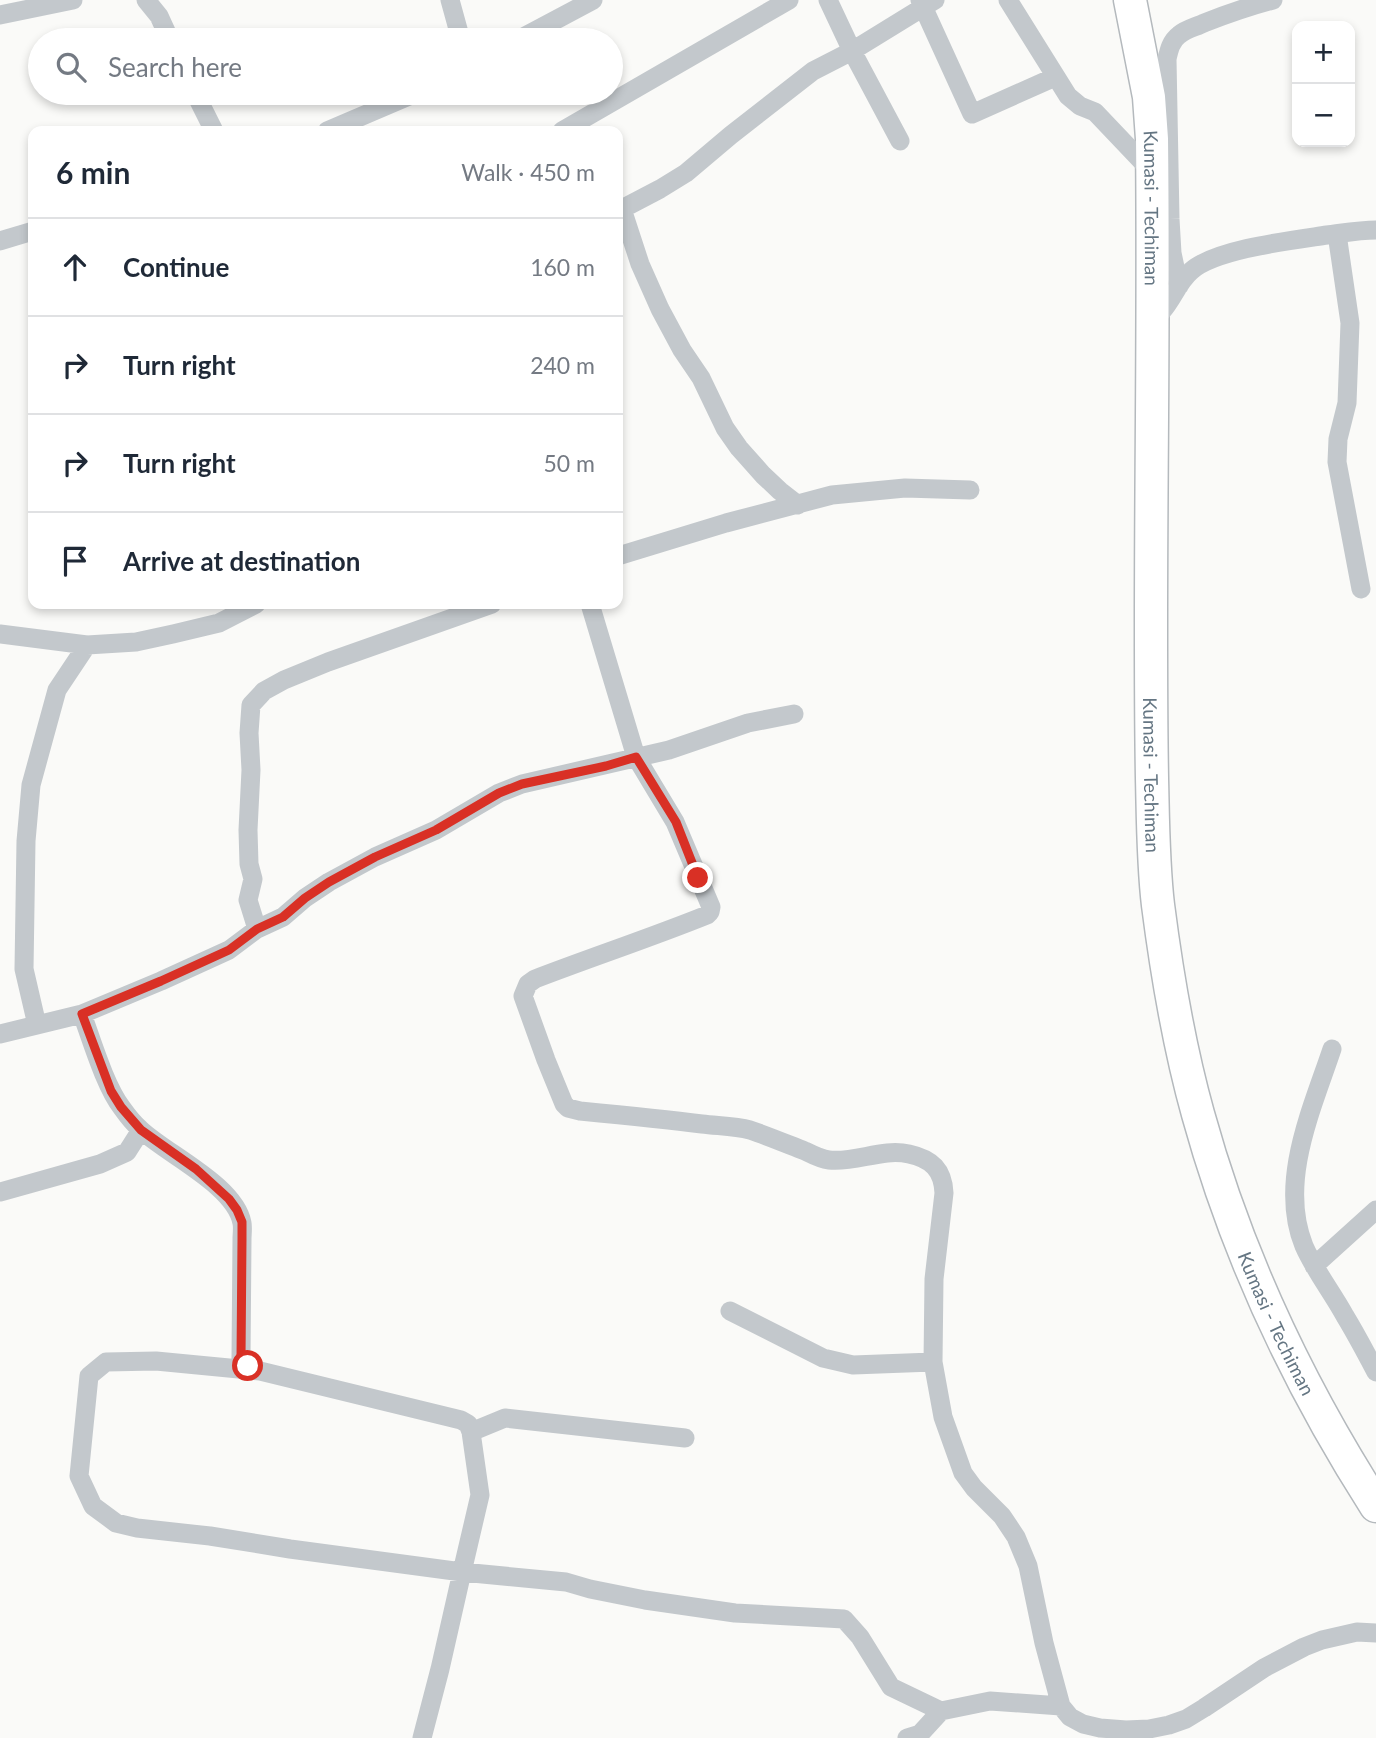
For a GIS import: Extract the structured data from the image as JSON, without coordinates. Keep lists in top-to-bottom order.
{
  "streets": {
    "highway": ["Kumasi - Techiman"]
  },
  "page": {
    "map_buttons": ["+", "−"],
    "search": "Search here",
    "heading": ["6 min", "Walk · 450 m"],
    "list": [
      ["Continue", "160 m"],
      ["Turn right", "240 m"],
      ["Turn right", "50 m"],
      "Arrive at destination"
    ]
  }
}
